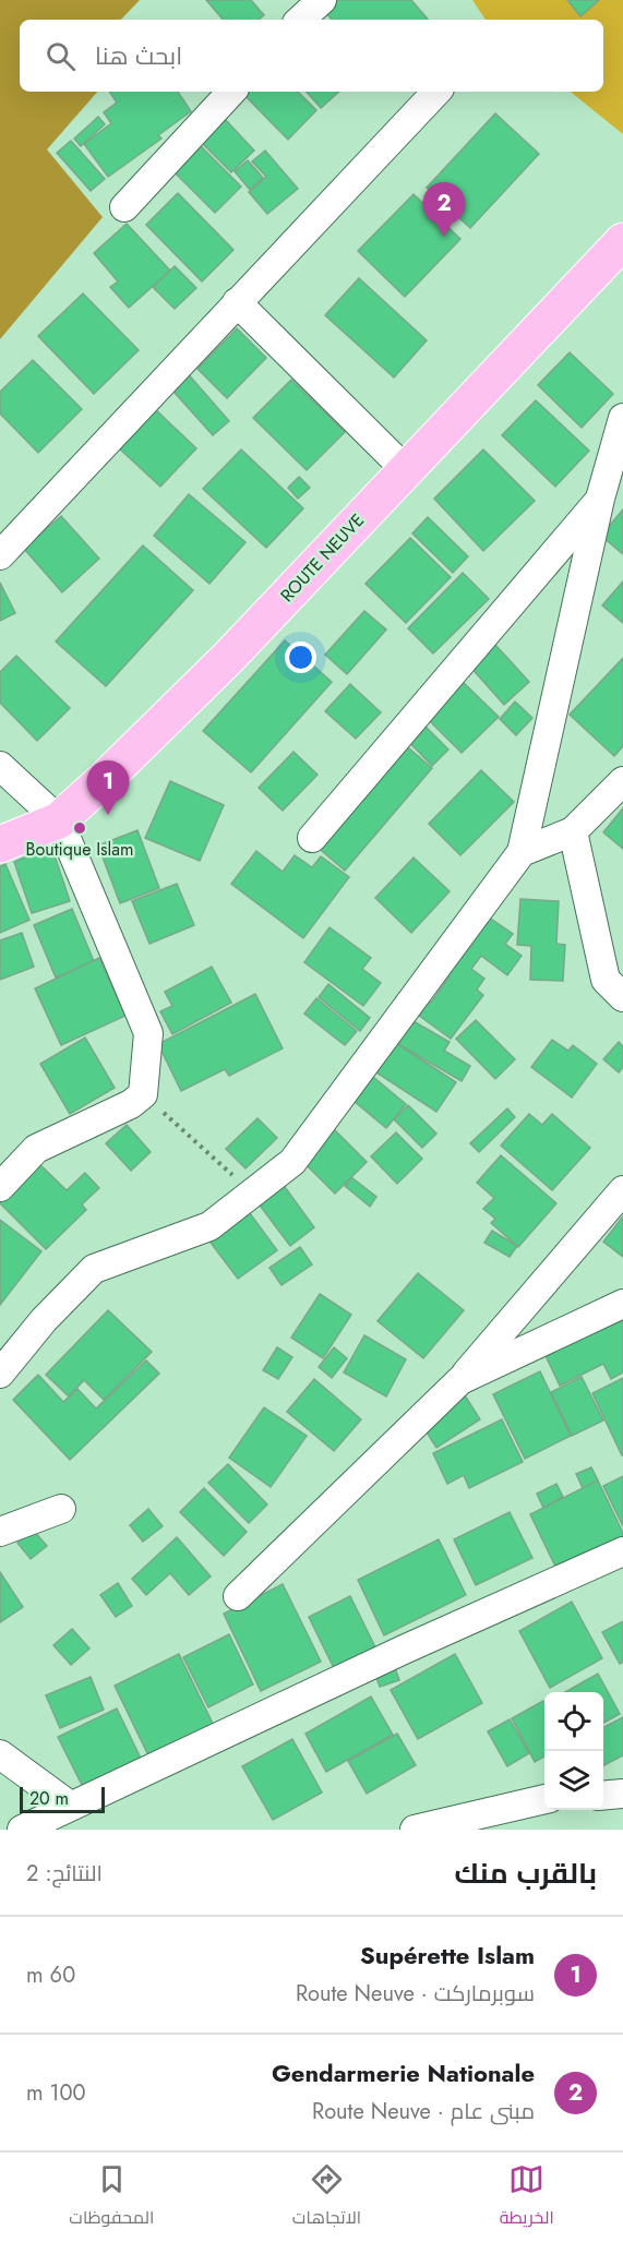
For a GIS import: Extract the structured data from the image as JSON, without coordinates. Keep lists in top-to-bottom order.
{
  "streets": {
    "main road": ["ROUTE NEUVE"]
  },
  "places": ["Boutique Islam"],
  "scale_bar": "20 m",
  "page": {
    "search": "ابحث هنا",
    "pins": ["2", "1"],
    "scale": "20 m",
    "heading": ["بالقرب منك", "النتائج: 2"],
    "list": [
      {
        "mark": "1",
        "name": "Supérette Islam",
        "note": "سوبرماركت · Route Neuve",
        "value": "60 m"
      },
      {
        "mark": "2",
        "name": "Gendarmerie Nationale",
        "note": "مبنى عام · Route Neuve",
        "value": "100 m"
      }
    ],
    "nav": ["الخريطة", "الاتجاهات", "المحفوظات"]
  }
}
